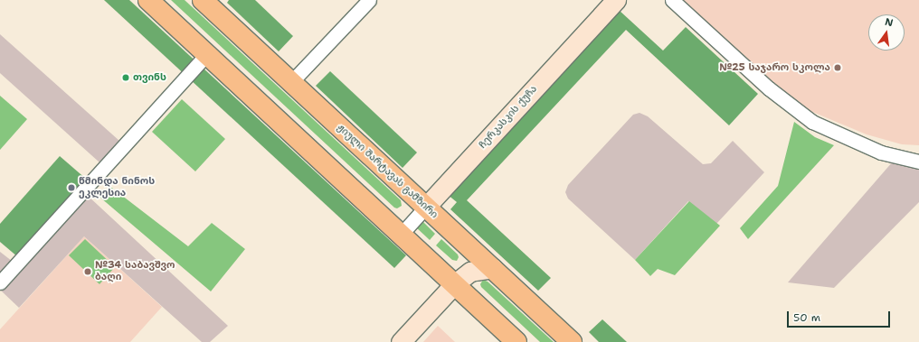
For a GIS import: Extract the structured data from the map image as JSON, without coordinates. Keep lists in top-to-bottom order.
{
  "streets": {
    "main road": ["ჟიული შარტავას გამზირი"],
    "street": ["ჩერკასკის ქუჩა"]
  },
  "crossings": [
    ["ჩერკასკის ქუჩა", "ჟიული შარტავას გამზირი"]
  ],
  "places": [
    "№25 საჯარო სკოლა",
    "თვინს",
    "წმინდა ნინოს ეკლესია",
    "№34 საბავშვო ბაღი"
  ],
  "scale_bar": "50 m",
  "north": "top"
}
